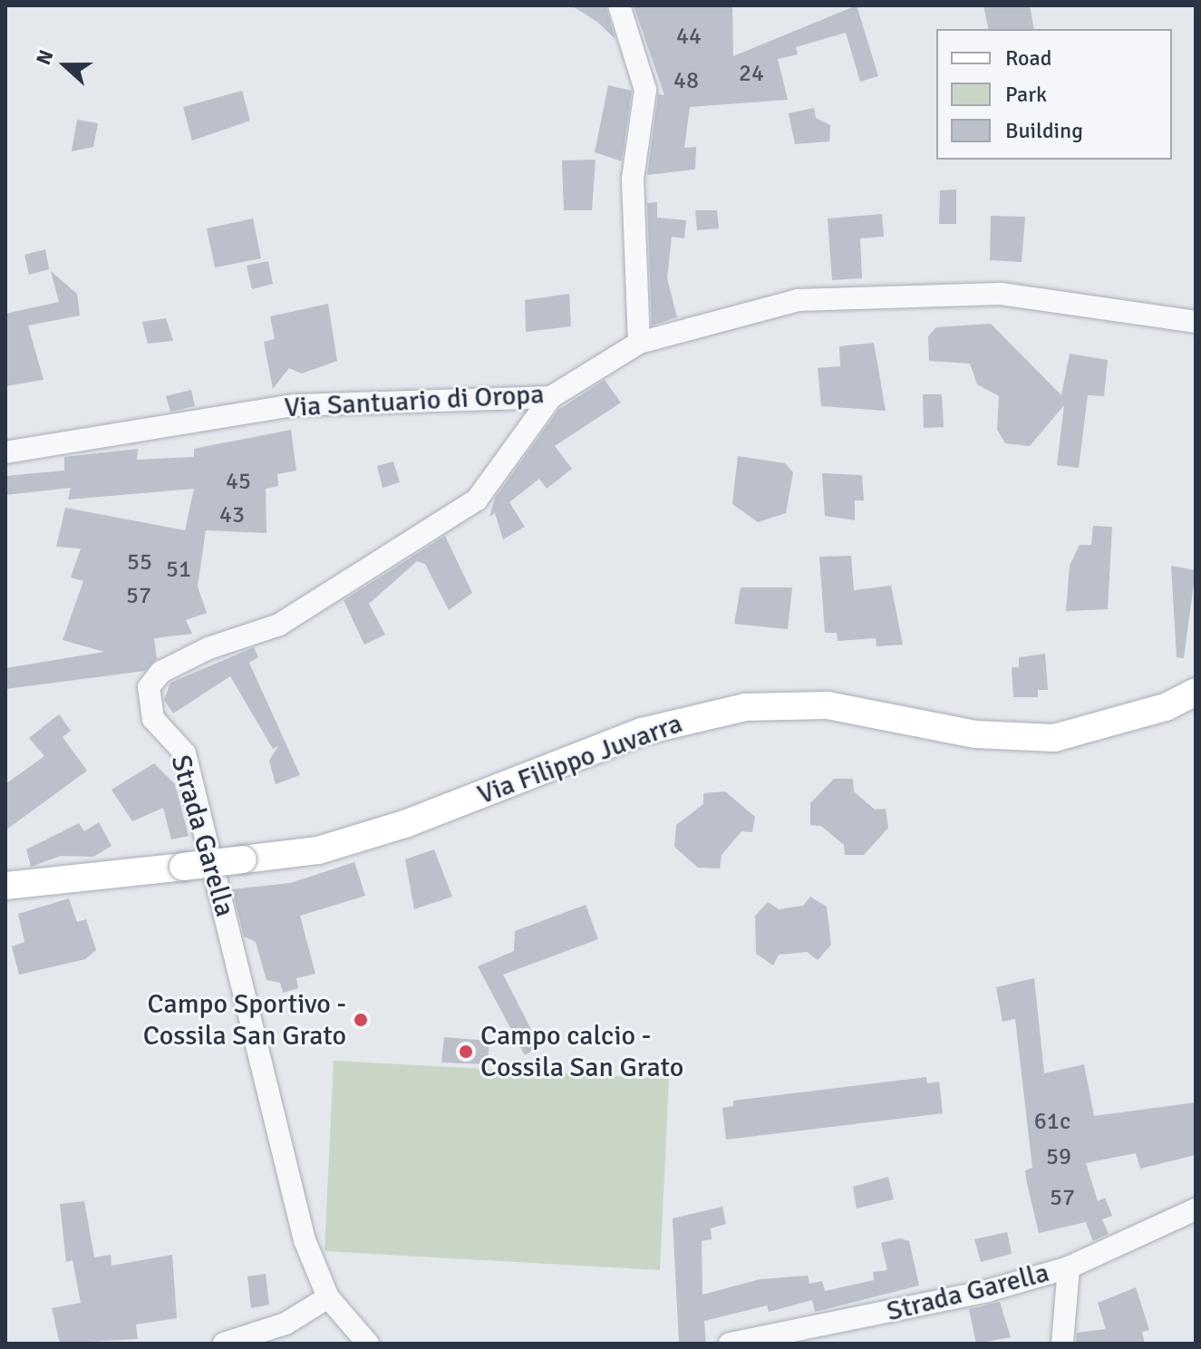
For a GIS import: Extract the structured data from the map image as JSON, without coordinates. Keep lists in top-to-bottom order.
{
  "streets": {
    "main road": ["Via Filippo Juvarra"],
    "street": ["Via Santuario di Oropa", "Strada Garella"]
  },
  "crossings": [
    ["Via Santuario di Oropa", "Strada Garella"]
  ],
  "places": ["Campo Sportivo - Cossila San Grato", "Campo calcio - Cossila San Grato"],
  "house_numbers": [
    "44",
    "24",
    "48",
    "45",
    "43",
    "55",
    "51",
    "57",
    "61c",
    "59",
    "57"
  ],
  "legend": ["Road", "Park", "Building"],
  "north": "left"
}
